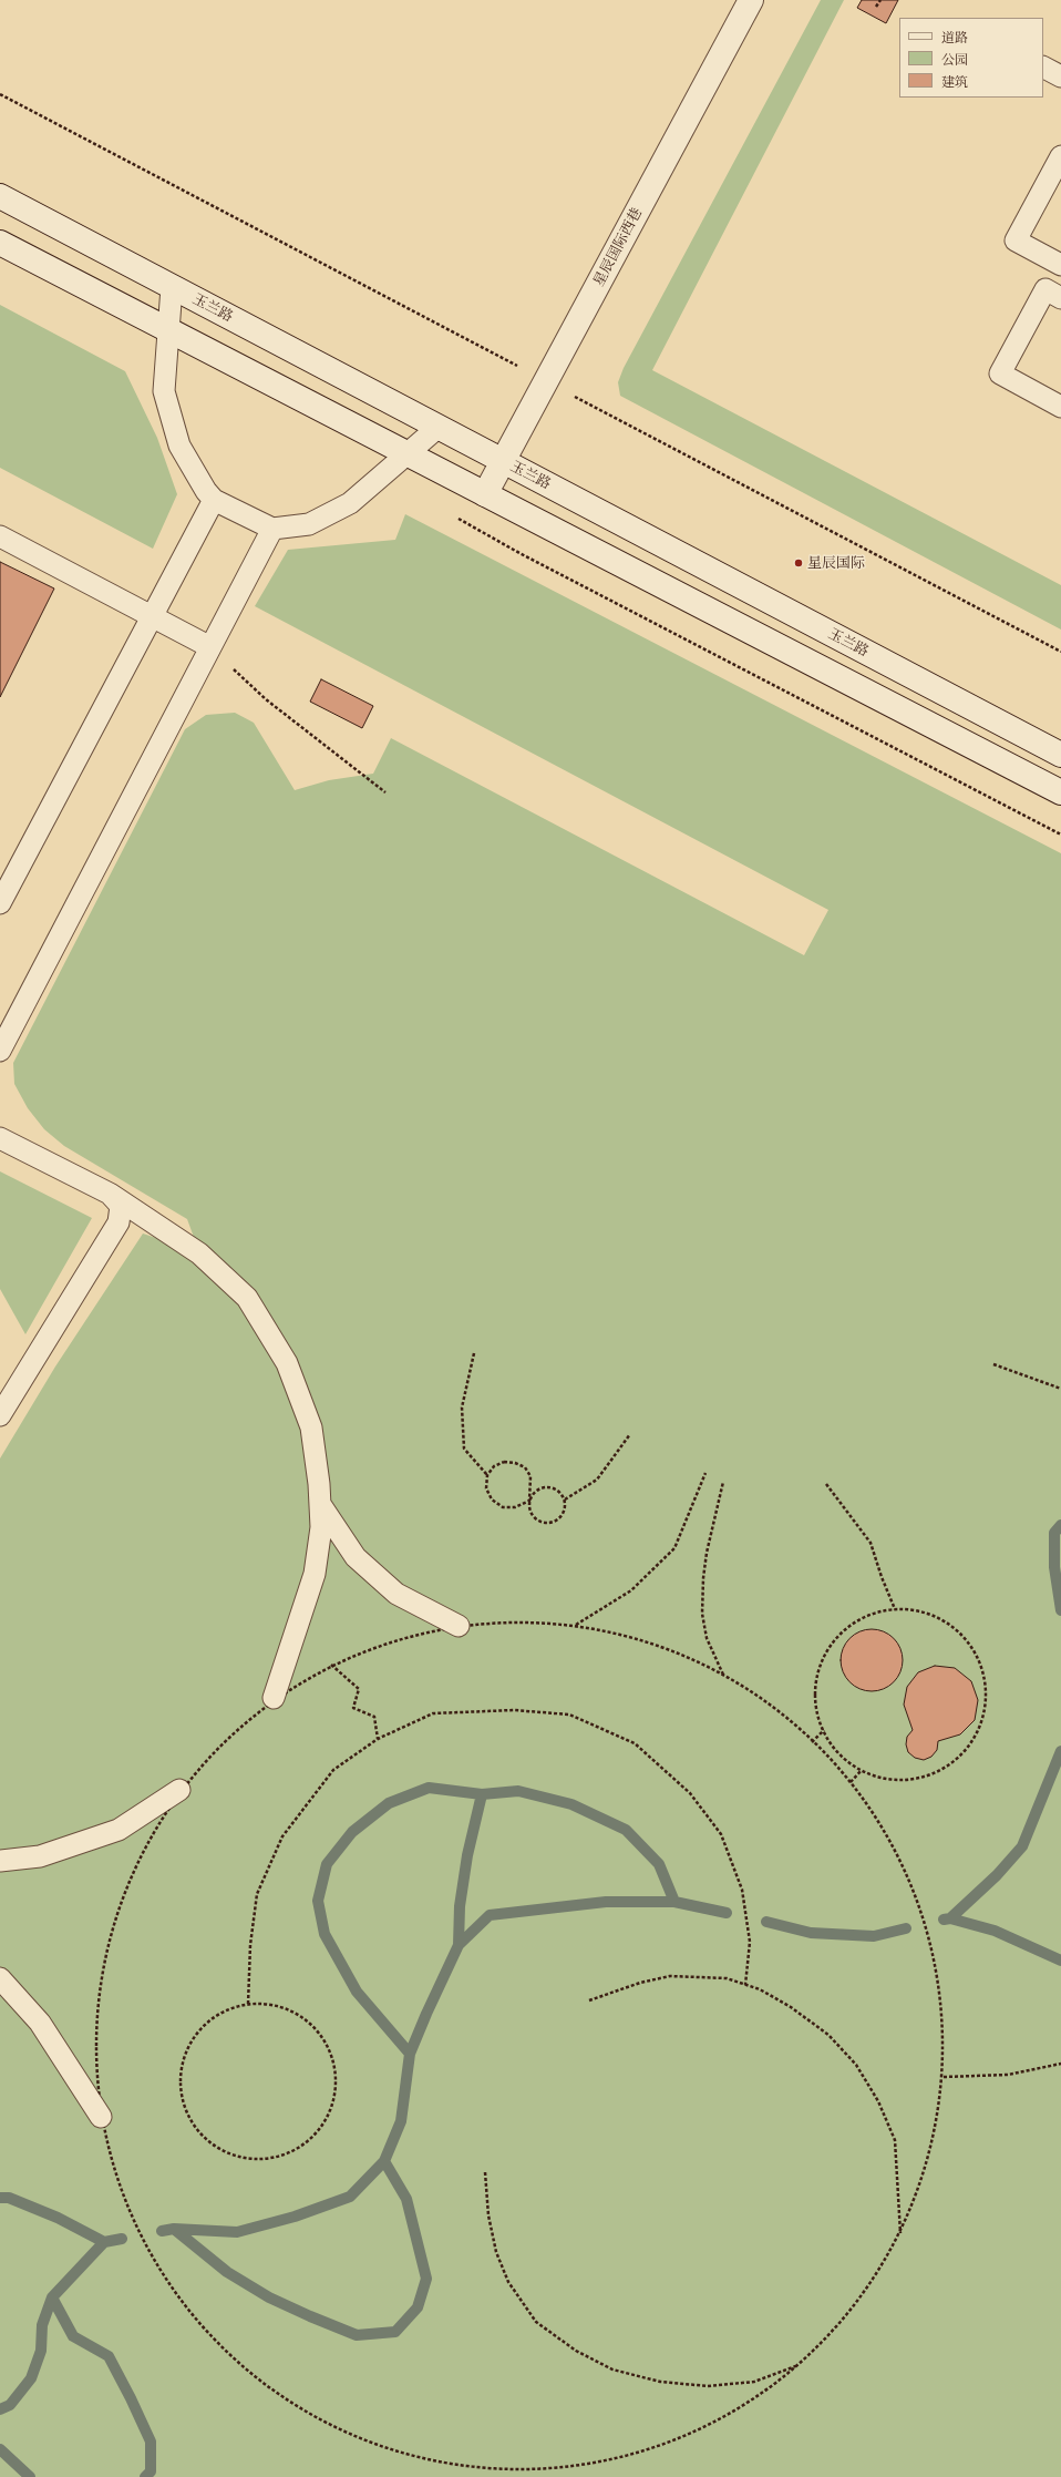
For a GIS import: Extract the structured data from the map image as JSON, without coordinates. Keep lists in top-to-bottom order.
{
  "streets": {
    "street": ["星辰国际西巷", "玉兰路"]
  },
  "crossings": [
    ["星辰国际西巷", "玉兰路"]
  ],
  "places": ["星辰国际"],
  "legend": ["道路", "公园", "建筑"]
}
